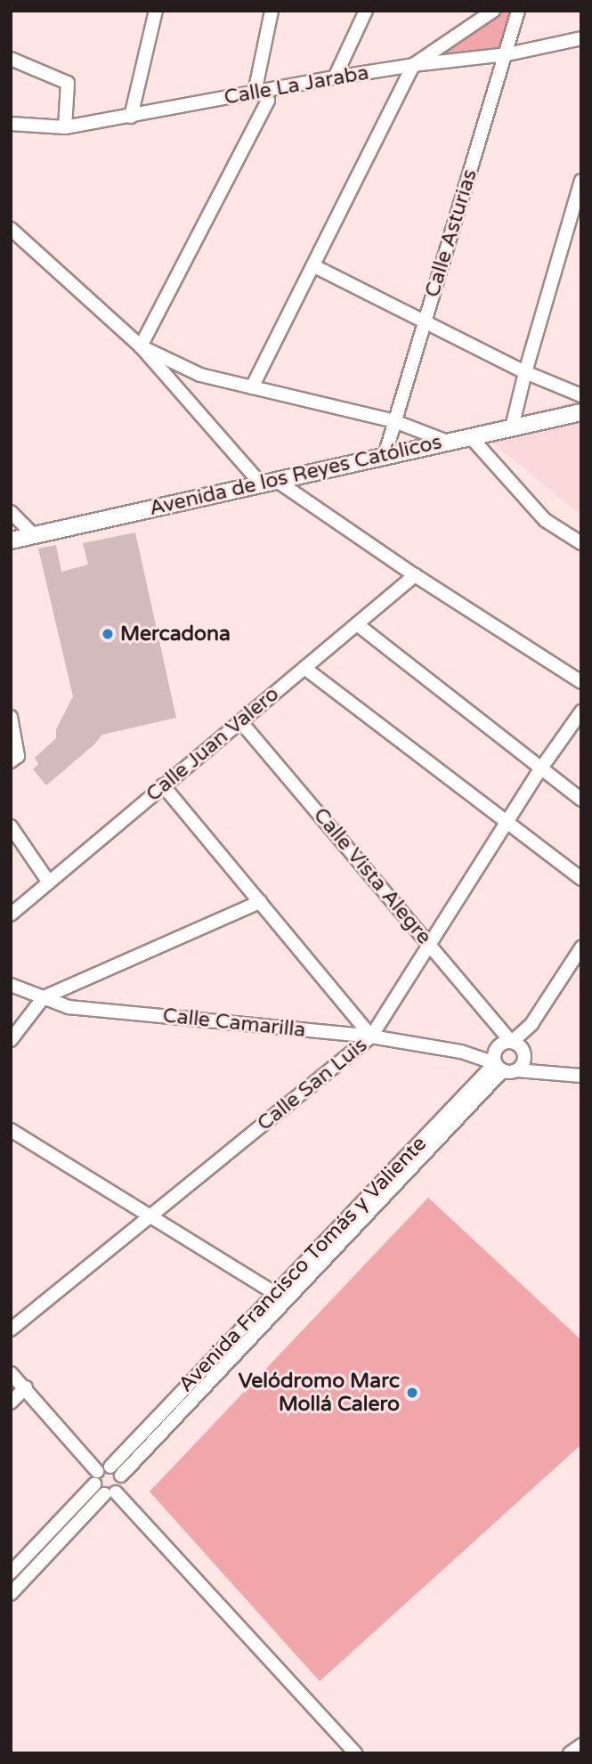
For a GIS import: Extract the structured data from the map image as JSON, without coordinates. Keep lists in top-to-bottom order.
{
  "streets": {
    "street": [
      "Calle La Jaraba",
      "Calle Asturias",
      "Avenida de los Reyes Católicos",
      "Calle Juan Valero",
      "Calle Vista Alegre",
      "Calle Camarilla",
      "Calle San Luis",
      "Avenida Francisco Tomás y Valiente"
    ]
  },
  "crossings": [
    ["Calle La Jaraba", "Calle Asturias"],
    ["Calle Asturias", "Avenida de los Reyes Católicos"],
    ["Calle Juan Valero", "Calle Vista Alegre"],
    ["Calle Vista Alegre", "Calle Camarilla"],
    ["Calle Vista Alegre", "Calle San Luis"],
    ["Calle Vista Alegre", "Avenida Francisco Tomás y Valiente"],
    ["Calle Camarilla", "Calle San Luis"],
    ["Calle Camarilla", "Avenida Francisco Tomás y Valiente"]
  ],
  "places": ["Mercadona", "Velódromo Marc Mollá Calero"]
}
